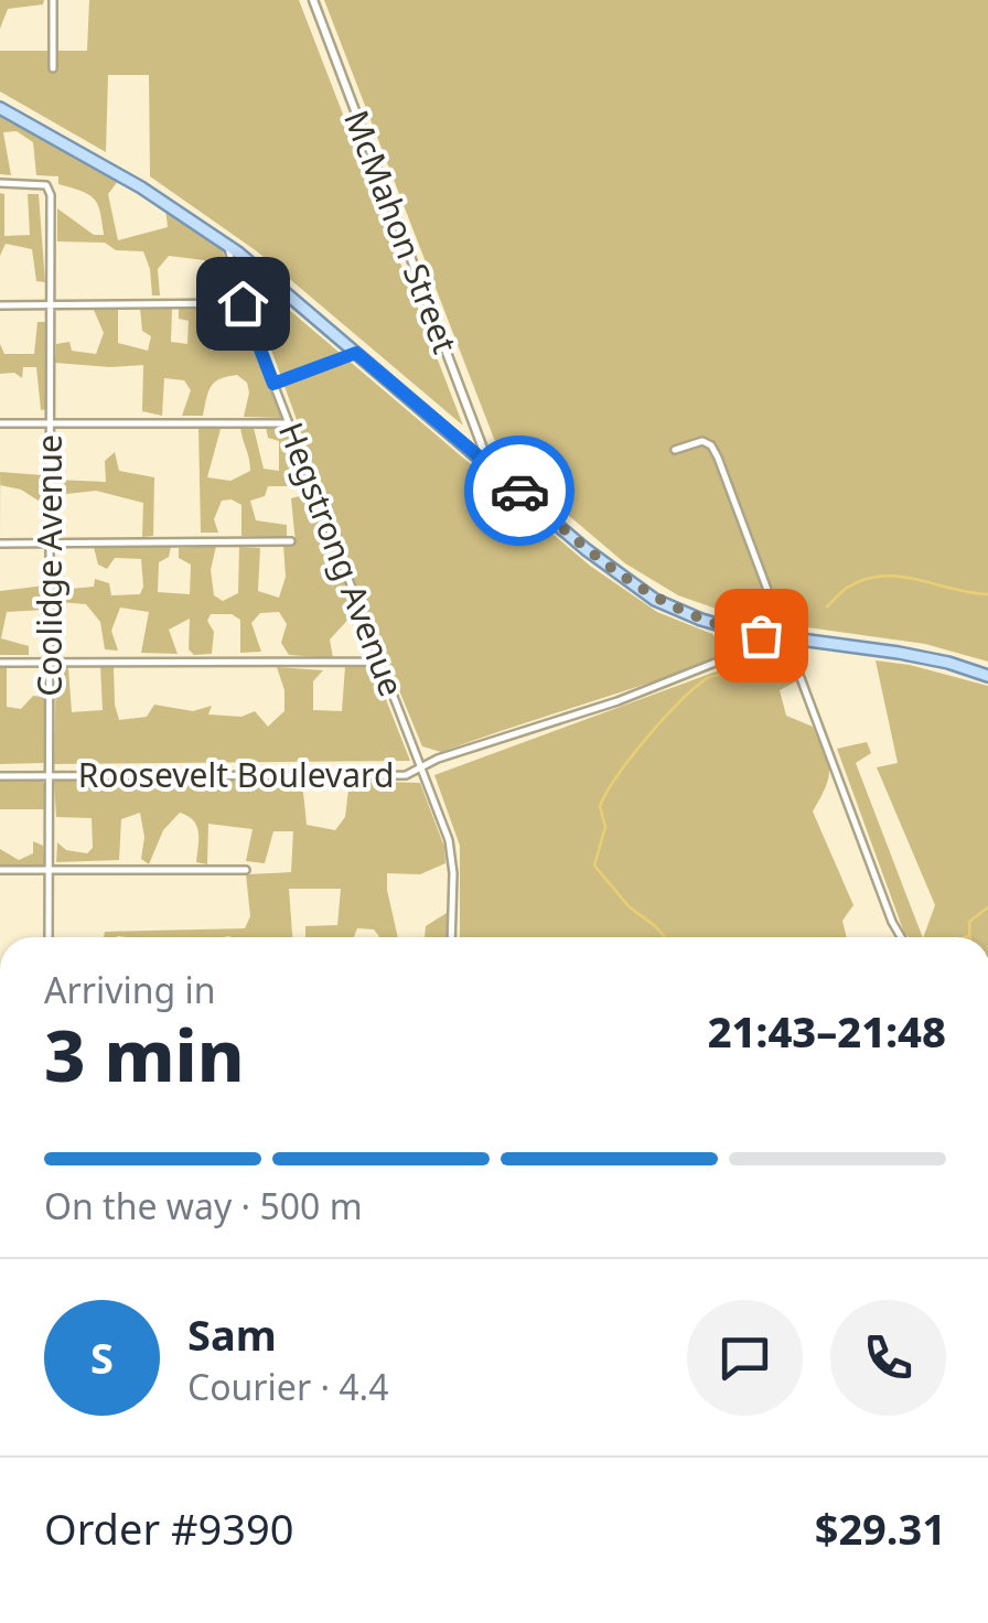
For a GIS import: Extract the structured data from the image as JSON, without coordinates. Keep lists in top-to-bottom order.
{
  "streets": {
    "street": [
      "McMahon Street",
      "Hegstrong Avenue",
      "Coolidge Avenue",
      "Roosevelt Boulevard"
    ]
  },
  "crossings": [
    ["Hegstrong Avenue", "Roosevelt Boulevard"],
    ["Coolidge Avenue", "Roosevelt Boulevard"]
  ],
  "page": {
    "heading": ["3 min", "Arriving in", "21:43–21:48"],
    "panel": [
      "Sam",
      "Courier · 4.4",
      "Order #9390",
      "$29.31"
    ],
    "bar": "On the way · 500 m",
    "round": "S"
  }
}
